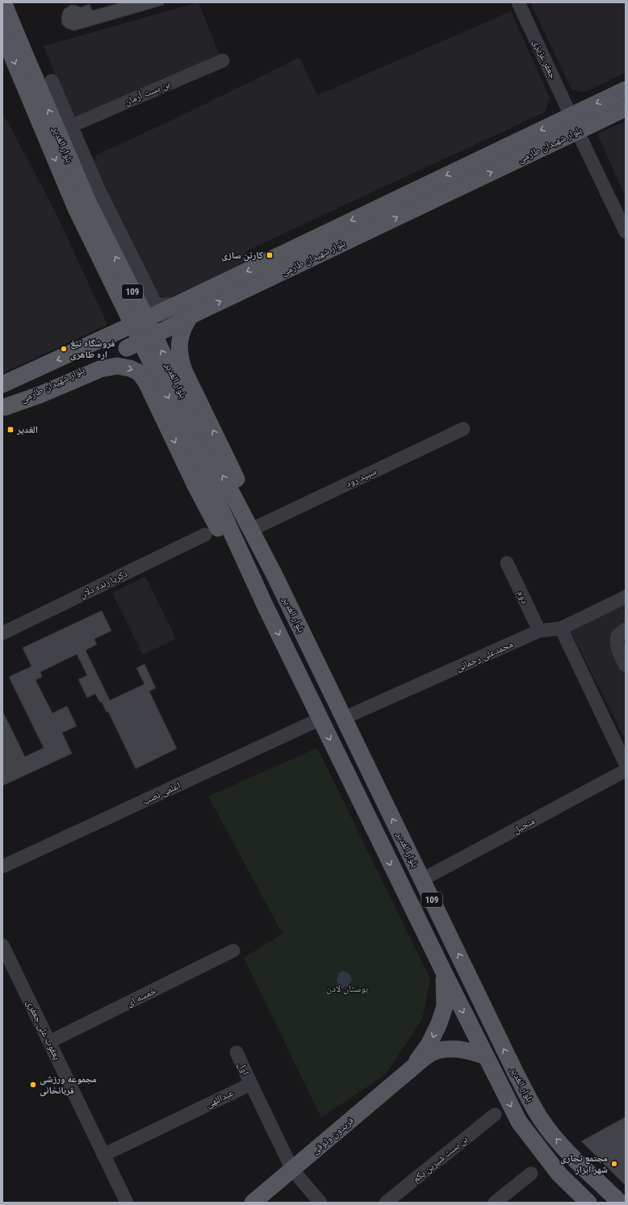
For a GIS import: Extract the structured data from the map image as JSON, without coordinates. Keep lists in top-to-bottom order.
{
  "streets": {
    "main road": [
      "بلوار الغدیر",
      "بلوار شهیدان طارمی",
      "109",
      "فریدون وثوقی"
    ],
    "street": [
      "جعفر عزیزی",
      "بن بست آرمان",
      "سپید رود",
      "ذکریا زنده دلان",
      "دوم",
      "محمدعلی رحمانی",
      "اعلمی نصب",
      "منجیل",
      "خمسه ای",
      "یعقوب علی جعفری",
      "اول",
      "عبداللهی",
      "بن بست شیرین یکم"
    ]
  },
  "crossings": [
    ["جعفر عزیزی", "بلوار شهیدان طارمی"],
    ["بلوار الغدیر", "محمدعلی رحمانی"],
    ["بلوار الغدیر", "اعلمی نصب"],
    ["بلوار الغدیر", "منجیل"],
    ["دوم", "محمدعلی رحمانی"],
    ["خمسه ای", "یعقوب علی جعفری"],
    ["یعقوب علی جعفری", "عبداللهی"],
    ["اول", "عبداللهی"]
  ],
  "parks": ["بوستان لادن"],
  "places": {
    "transit": ["کارتن سازی", "الغدیر"],
    "other": ["فروشگاه تیغ اره طاهری", "مجموعه ورزشی قربانخانی", "مجتمع تجاری شهر ابزار"]
  }
}
